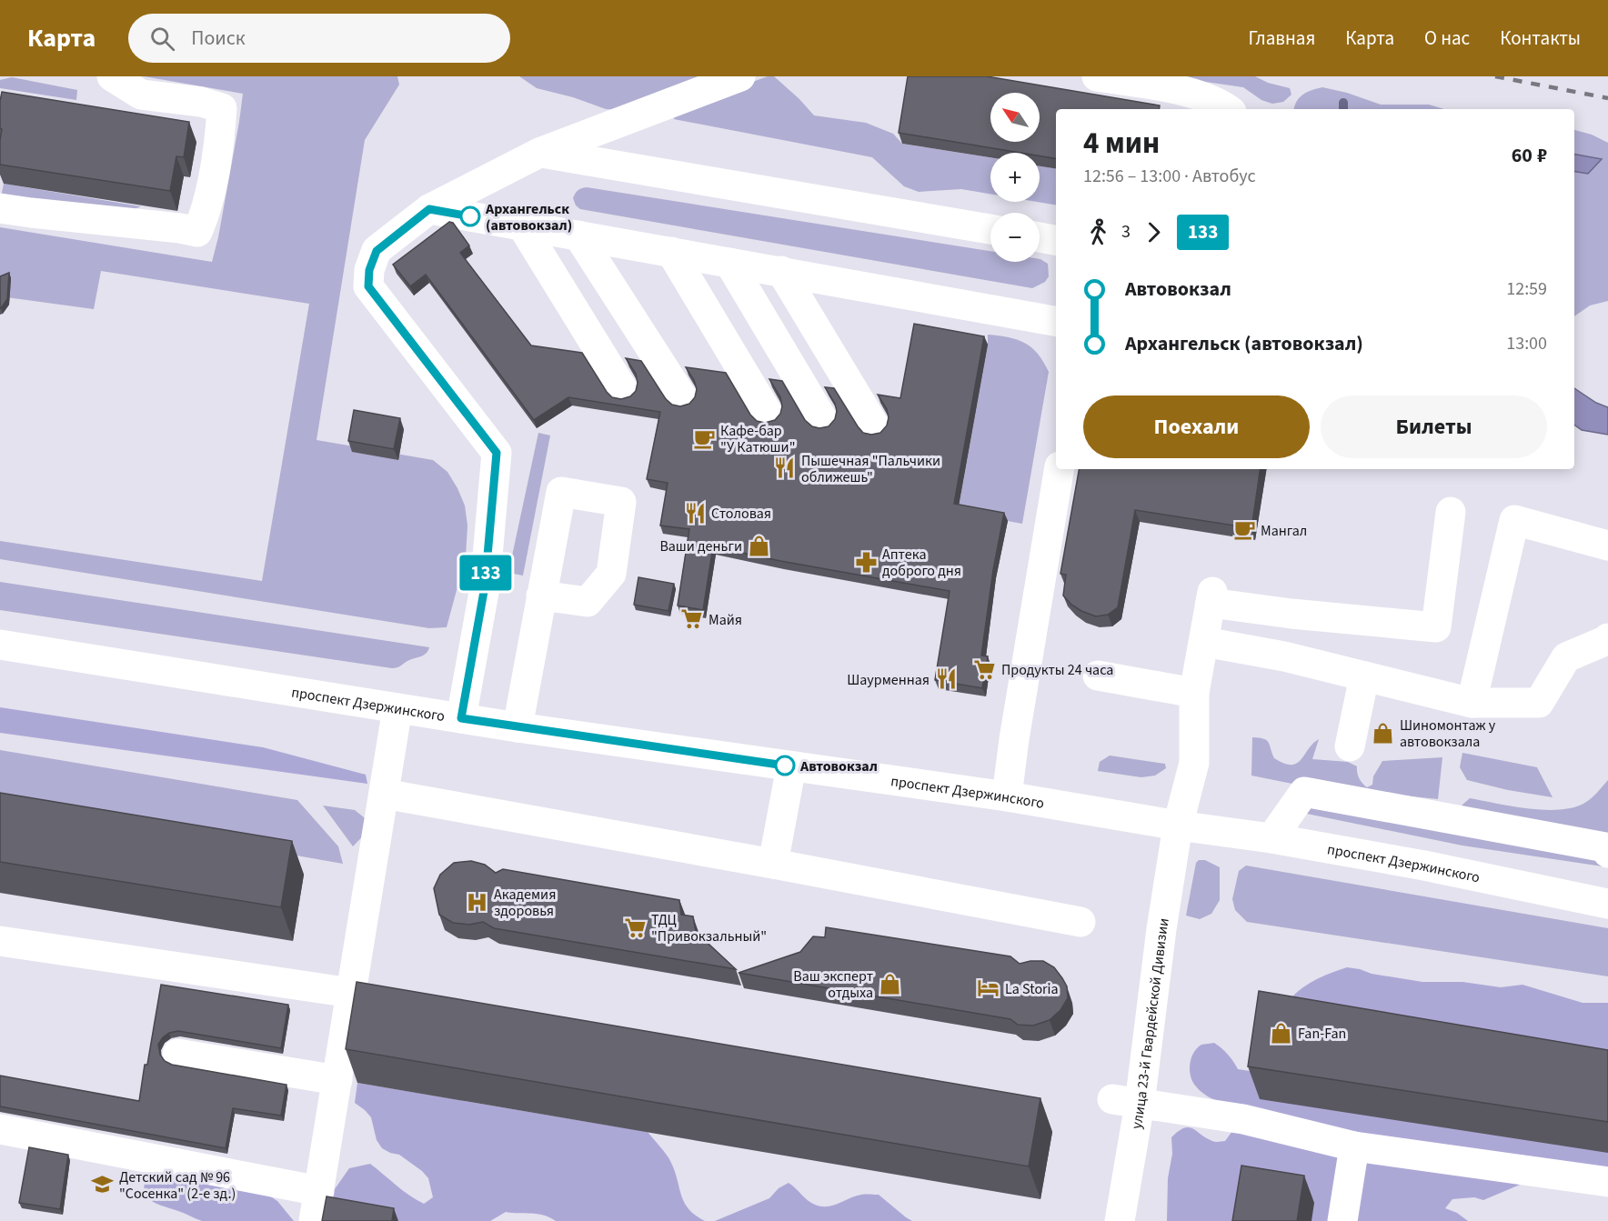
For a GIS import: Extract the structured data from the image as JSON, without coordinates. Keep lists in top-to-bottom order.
{
  "streets": {
    "main road": ["проспект Дзержинского", "улица 23-й Гвардейской Дивизии"]
  },
  "crossings": [
    ["проспект Дзержинского", "улица 23-й Гвардейской Дивизии"]
  ],
  "places": {
    "other": ["Архангельск (автовокзал)", "Автовокзал"],
    "cafe": ["Кафе-бар \"У Катюши\"", "Мангал"],
    "restaurant": ["Пышечная \"Пальчики оближешь\"", "Столовая", "Шаурменная"],
    "shop": [
      "Ваши деньги",
      "Шиномонтаж у автовокзала",
      "Ваш эксперт отдыха",
      "Fan-Fan"
    ],
    "pharmacy": ["Аптека доброго дня"],
    "supermarket": ["Майя", "Продукты 24 часа", "ТДЦ \"Привокзальный\""],
    "hospital": ["Академия здоровья"],
    "hotel": ["La Storia"],
    "school or university": ["Детский сад № 96 \"Сосенка\" (2-е зд.)"]
  },
  "lines": ["bus line 133"],
  "north": "top left",
  "page": {
    "header": "Карта",
    "search": "Поиск",
    "nav": [
      "Главная",
      "Карта",
      "О нас",
      "Контакты"
    ],
    "on_map": "133",
    "map_buttons": ["+", "−"],
    "heading": ["4 мин", "12:56 – 13:00 · Автобус", "60 ₽"],
    "legs": ["3", "133"],
    "list": [
      {
        "name": "Автовокзал",
        "value": "12:59"
      },
      {
        "name": "Архангельск (автовокзал)",
        "value": "13:00"
      }
    ],
    "buttons": ["Поехали", "Билеты"]
  }
}
